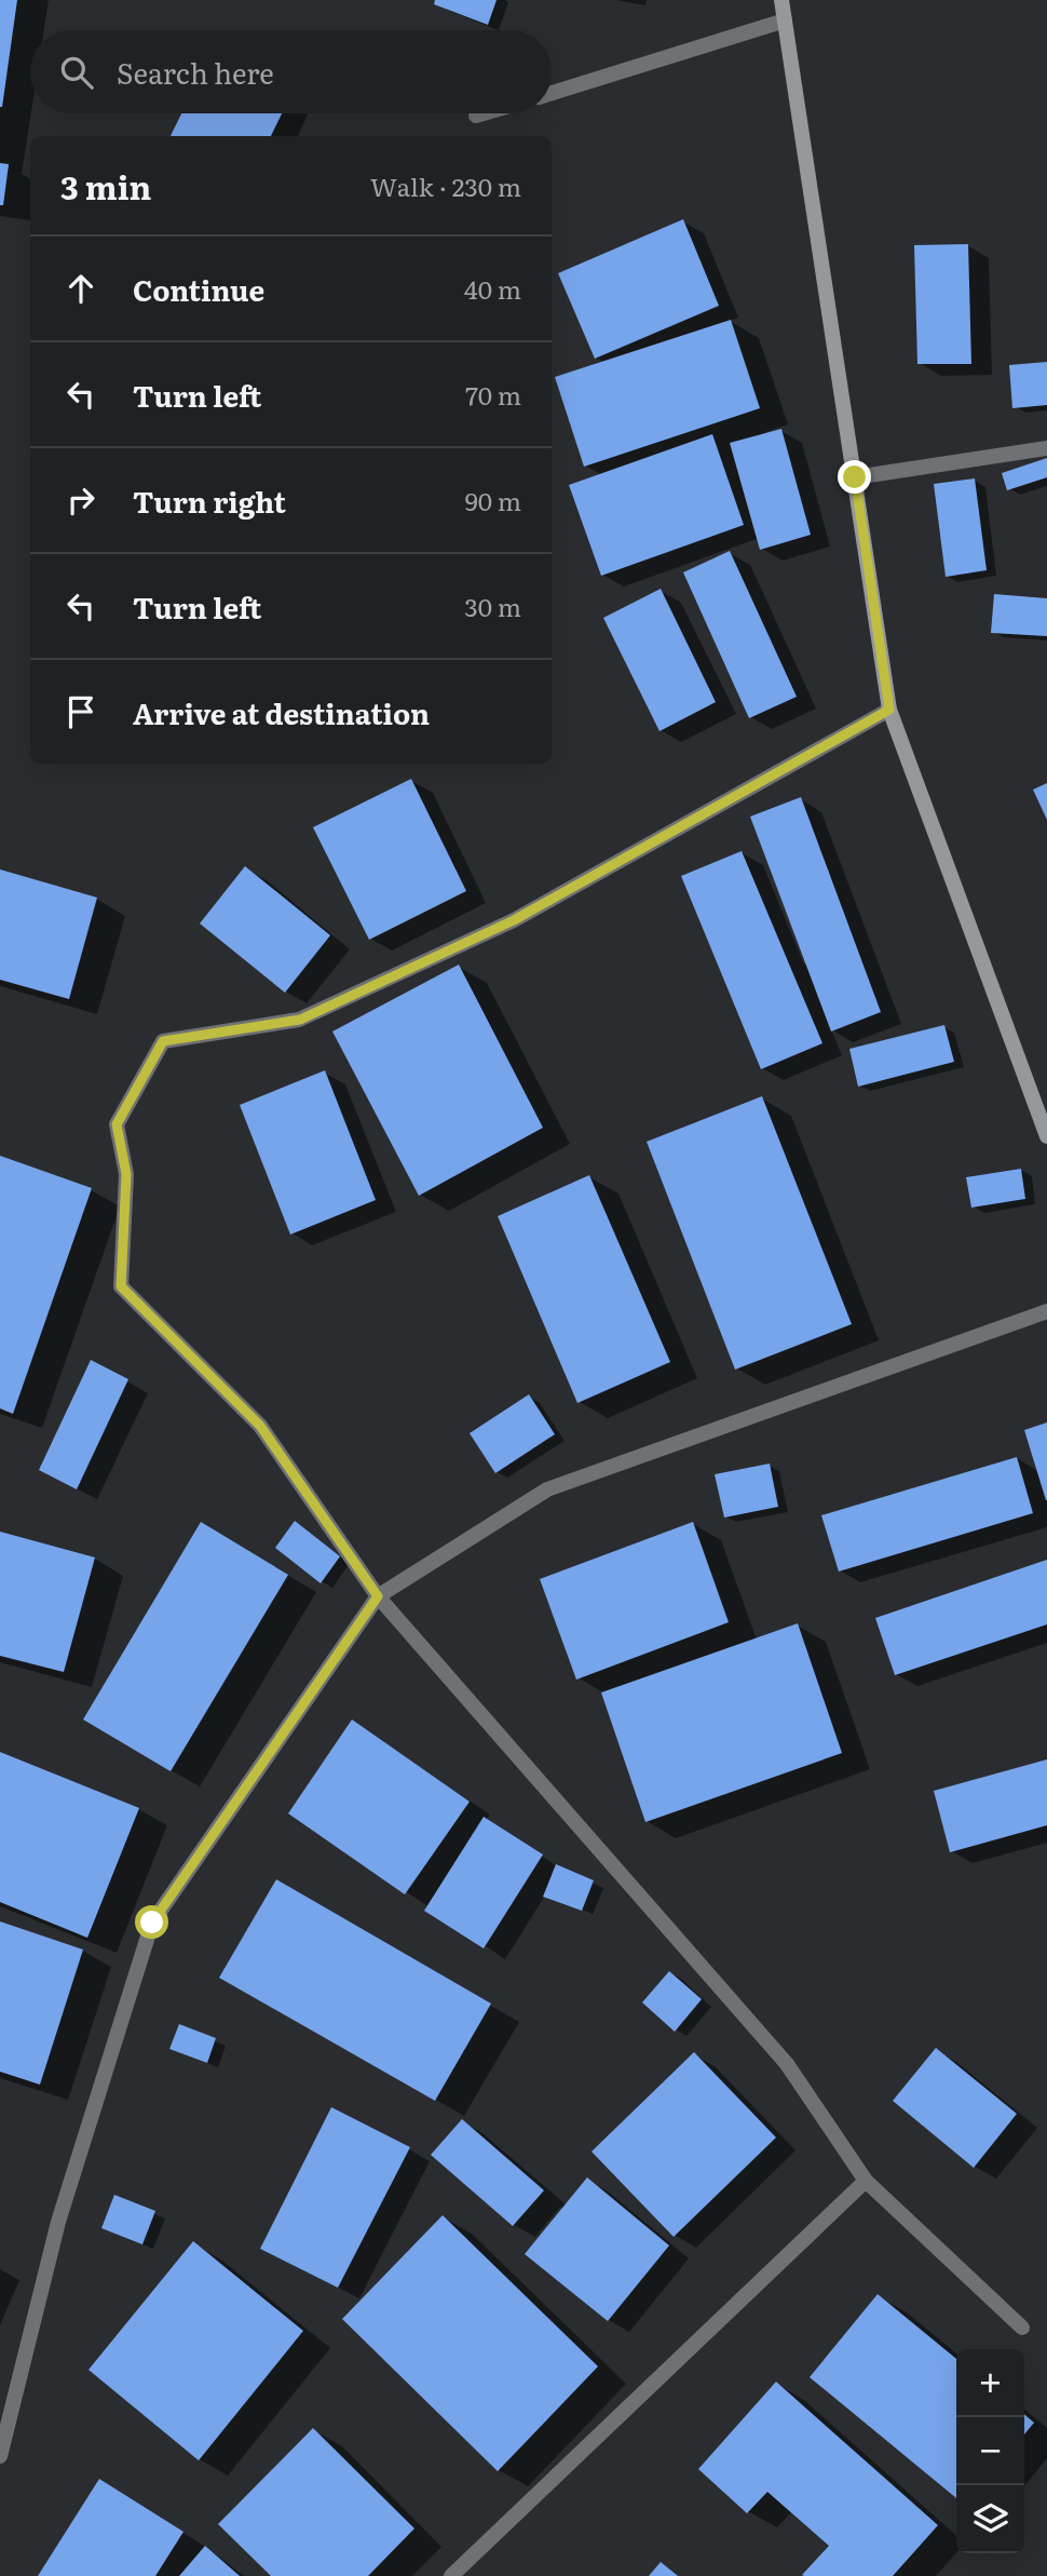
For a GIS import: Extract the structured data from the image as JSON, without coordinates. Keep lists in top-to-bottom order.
{
  "page": {
    "search": "Search here",
    "heading": ["3 min", "Walk · 230 m"],
    "list": [
      ["Continue", "40 m"],
      ["Turn left", "70 m"],
      ["Turn right", "90 m"],
      ["Turn left", "30 m"],
      "Arrive at destination"
    ],
    "map_buttons": ["+", "−"]
  }
}
